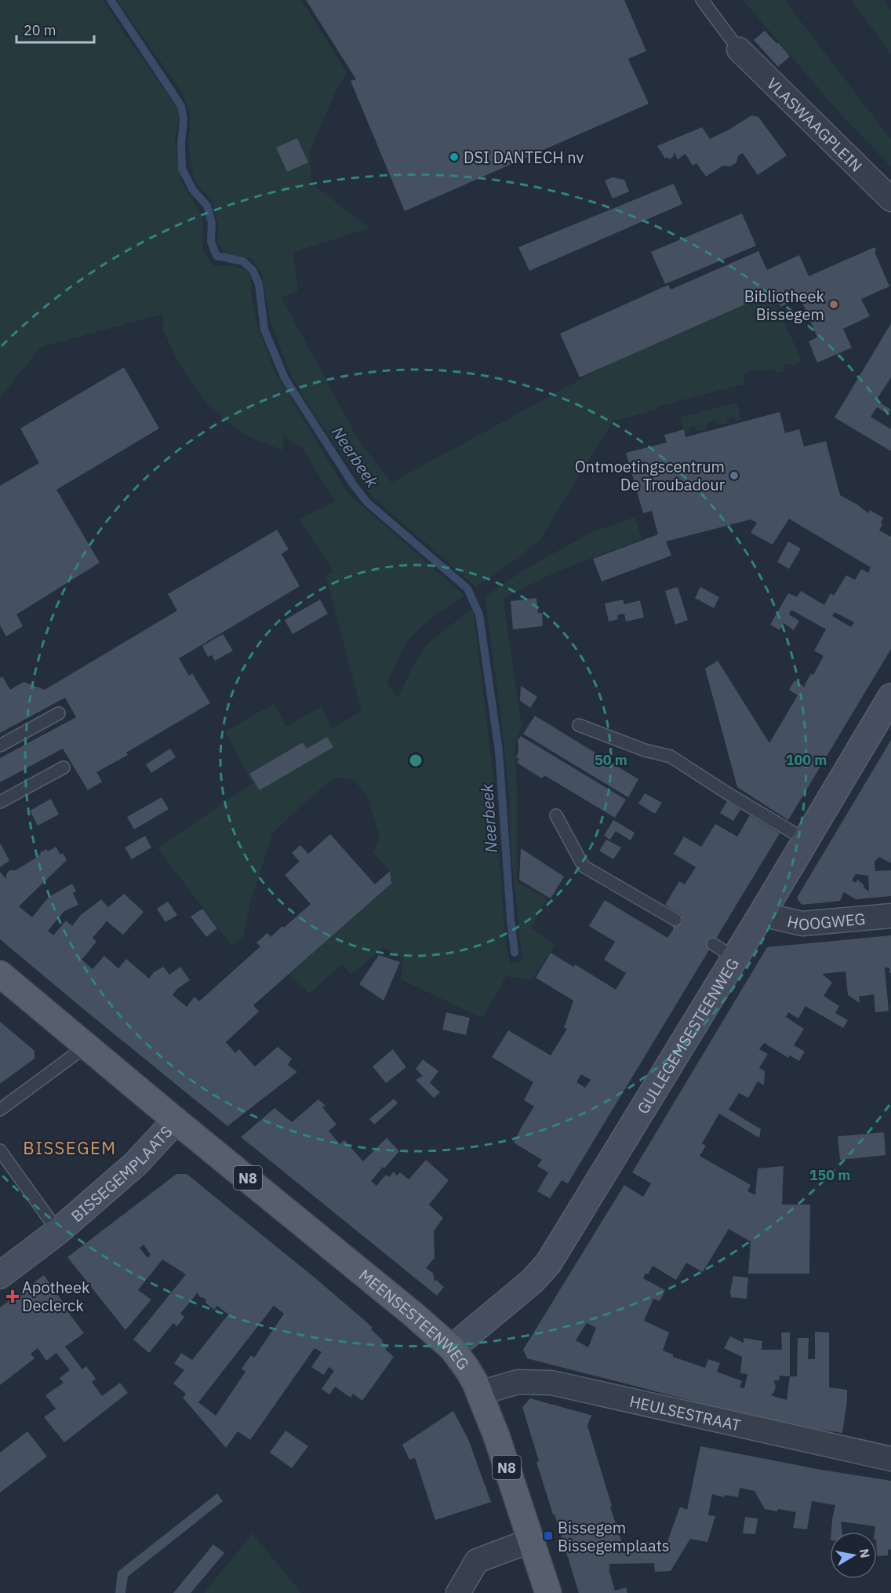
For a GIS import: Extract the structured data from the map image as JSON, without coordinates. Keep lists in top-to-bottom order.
{
  "streets": {
    "main road": ["BISSEGEMPLAATS", "N8", "MEENSESTEENWEG"],
    "street": [
      "VLASWAAGPLEIN",
      "HOOGWEG",
      "GULLEGEMSESTEENWEG",
      "HEULSESTRAAT"
    ]
  },
  "crossings": [
    ["HOOGWEG", "GULLEGEMSESTEENWEG"],
    ["GULLEGEMSESTEENWEG", "MEENSESTEENWEG"],
    ["BISSEGEMPLAATS", "N8"],
    ["BISSEGEMPLAATS", "MEENSESTEENWEG"],
    ["MEENSESTEENWEG", "HEULSESTRAAT"]
  ],
  "districts": ["BISSEGEM"],
  "water": ["Neerbeek"],
  "places": {
    "other": ["DSI DANTECH nv", "Bibliotheek Bissegem", "Ontmoetingscentrum De Troubadour"],
    "health": ["Apotheek Declerck"],
    "transit": ["Bissegem Bissegemplaats"]
  },
  "scale_bar": "20 m",
  "north": "right",
  "rings": ["50 m", "100 m", "150 m"]
}
